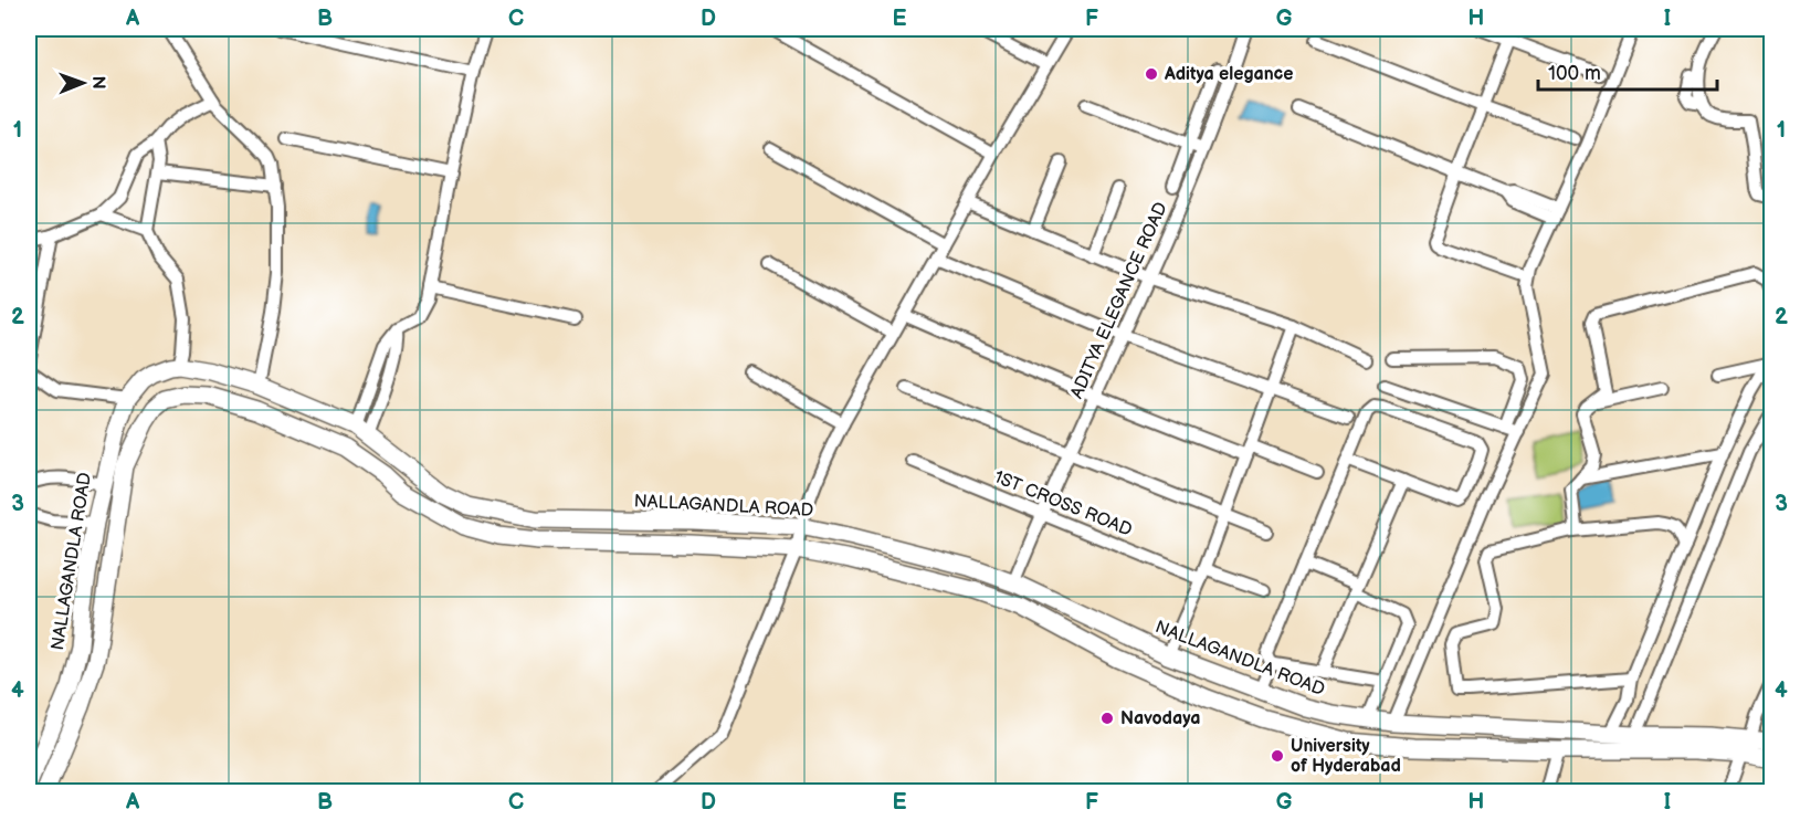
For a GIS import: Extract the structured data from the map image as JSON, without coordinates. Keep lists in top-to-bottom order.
{
  "streets": {
    "main road": ["NALLAGANDLA ROAD"],
    "street": ["ADITYA ELEGANCE ROAD", "1ST CROSS ROAD"]
  },
  "crossings": [
    ["ADITYA ELEGANCE ROAD", "1ST CROSS ROAD"],
    ["ADITYA ELEGANCE ROAD", "NALLAGANDLA ROAD"]
  ],
  "places": ["Aditya elegance", "Navodaya", "University of Hyderabad"],
  "scale_bar": "100 m",
  "north": "right",
  "grid": {
    "columns": [
      "A",
      "B",
      "C",
      "D",
      "E",
      "F",
      "G",
      "H",
      "I"
    ],
    "rows": [
      "1",
      "2",
      "3",
      "4"
    ]
  }
}
